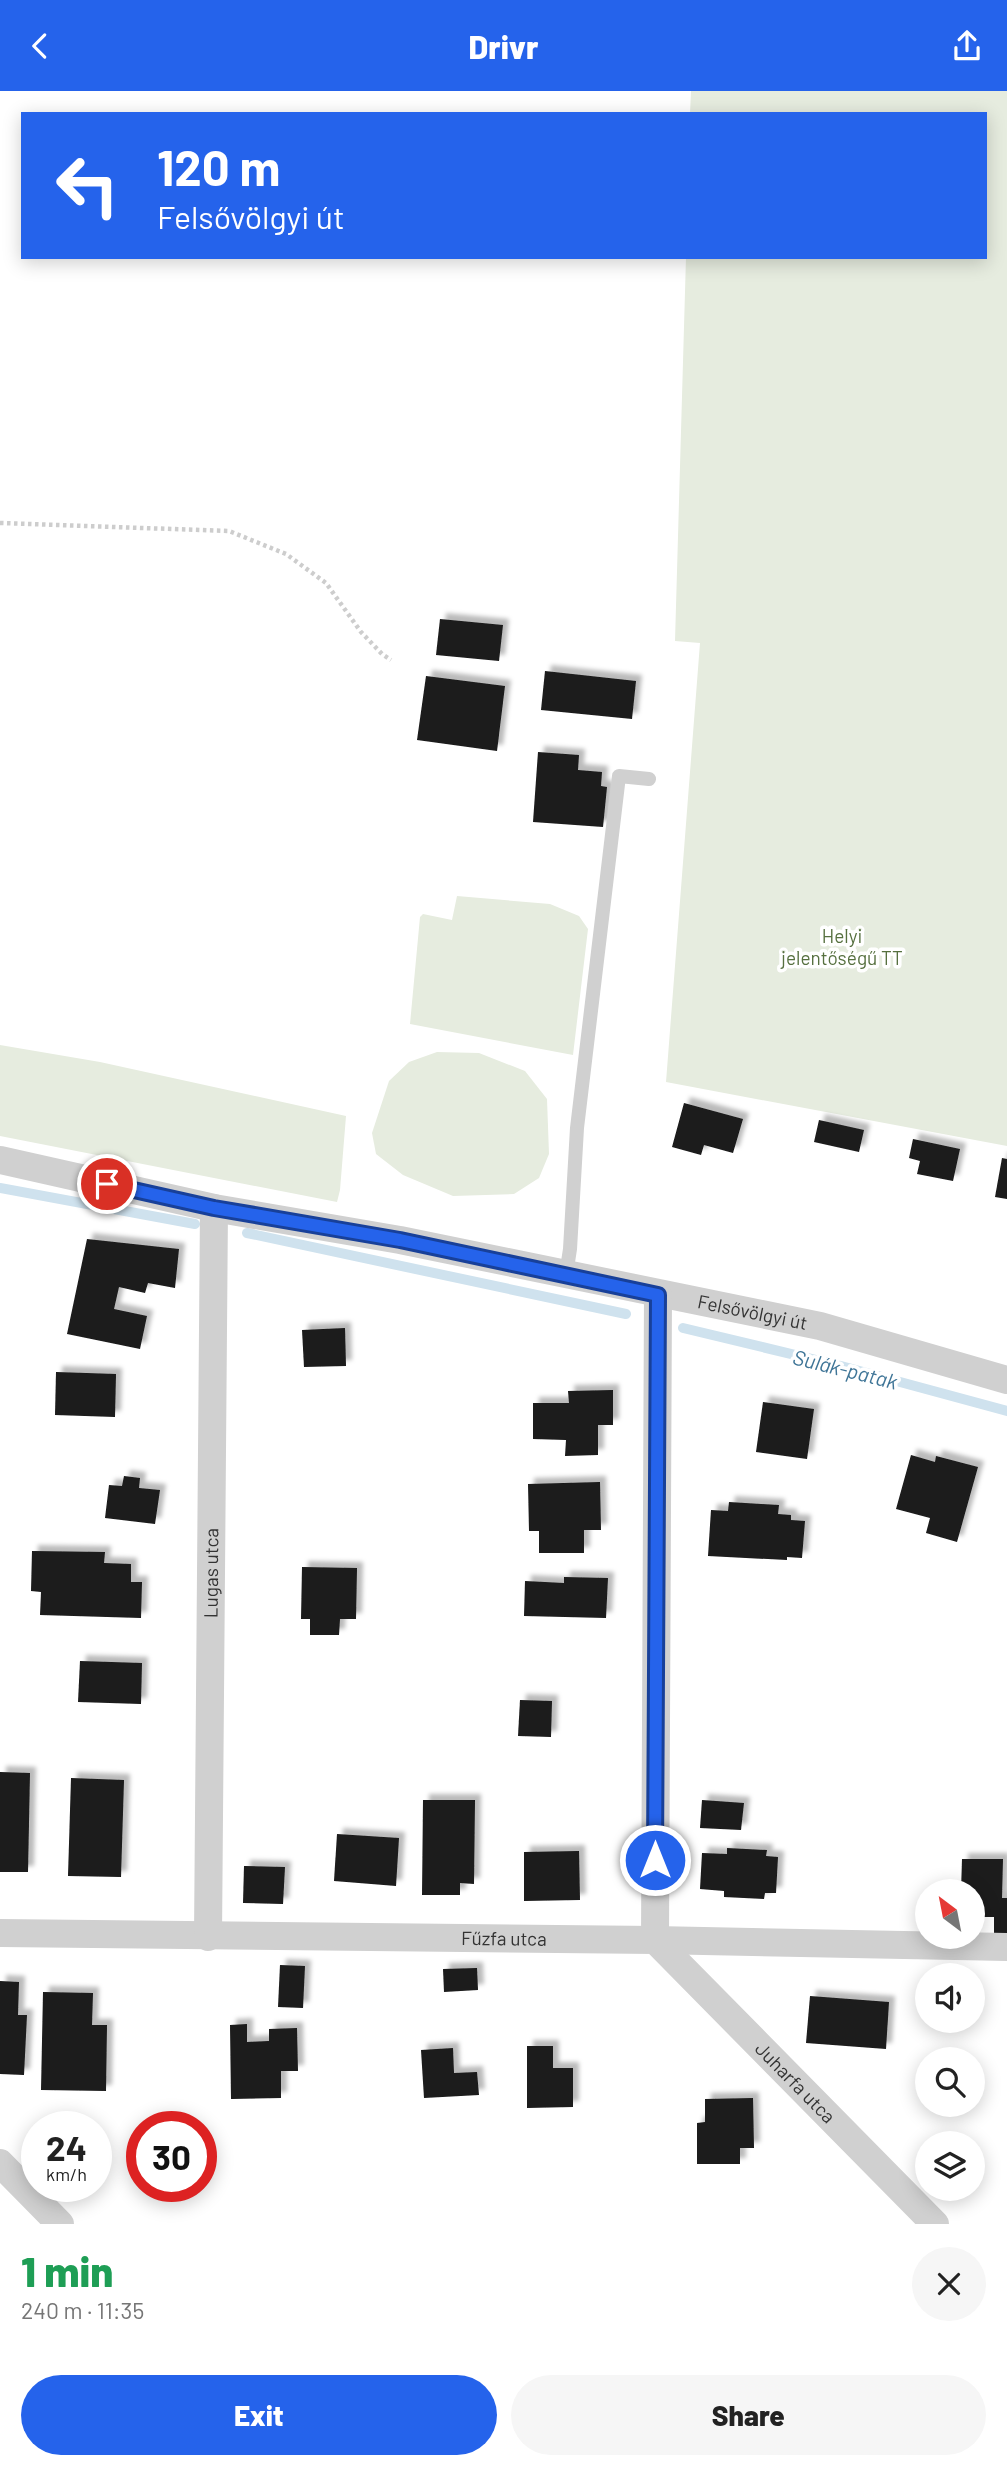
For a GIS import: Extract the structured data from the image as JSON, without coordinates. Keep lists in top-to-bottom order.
{
  "streets": {
    "street": [
      "Felsővölgyi út",
      "Lugas utca",
      "Fűzfa utca",
      "Juharfa utca"
    ]
  },
  "crossings": [
    ["Felsővölgyi út", "Lugas utca"],
    ["Lugas utca", "Fűzfa utca"],
    ["Fűzfa utca", "Juharfa utca"]
  ],
  "water": ["Sulák-patak"],
  "parks": ["Helyi jelentőségű TT"],
  "north": "top left",
  "page": {
    "header": "Drivr",
    "turn": ["120 m", "Felsővölgyi út"],
    "speed": "24 km/h",
    "limit": "30",
    "heading": ["1 min", "240 m · 11:35"],
    "buttons": ["Exit", "Share"]
  }
}
